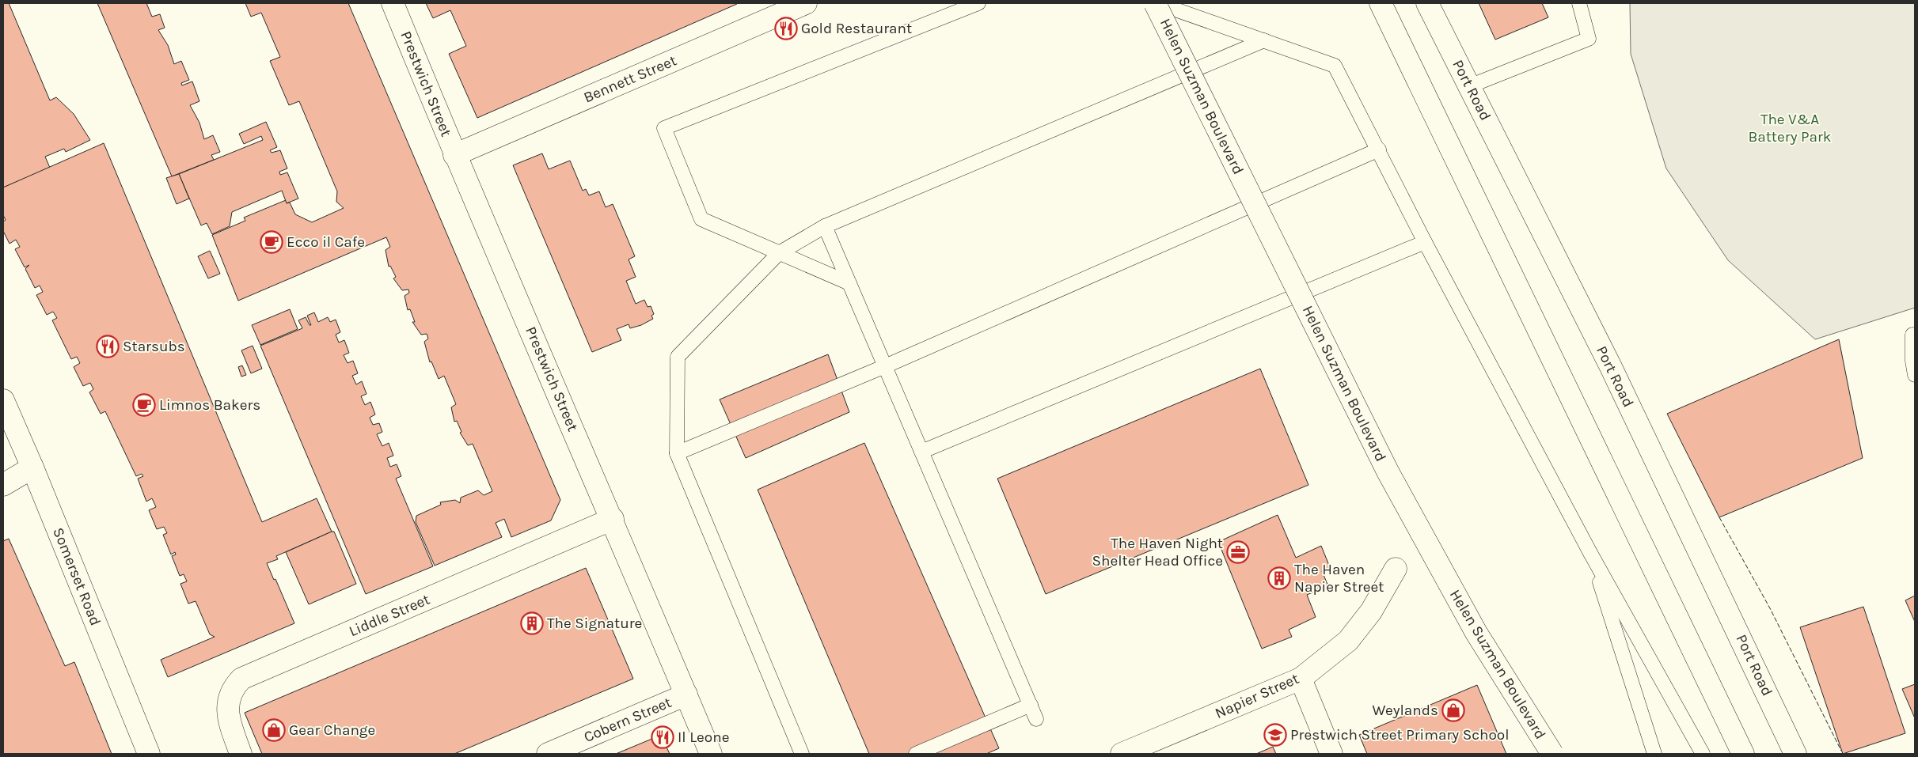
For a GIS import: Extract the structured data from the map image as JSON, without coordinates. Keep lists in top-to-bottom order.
{
  "streets": {
    "street": [
      "Bennett Street",
      "Prestwich Street",
      "Port Road",
      "Helen Suzman Boulevard",
      "Somerset Road",
      "Liddle Street",
      "Napier Street",
      "Cobern Street"
    ]
  },
  "crossings": [
    ["Bennett Street", "Prestwich Street"],
    ["Prestwich Street", "Liddle Street"],
    ["Prestwich Street", "Cobern Street"]
  ],
  "parks": ["The V&A Battery Park"],
  "places": {
    "restaurant": ["Gold Restaurant", "Starsubs", "Il Leone"],
    "cafe": ["Ecco il Cafe", "Limnos Bakers"],
    "office": ["The Haven Night Shelter Head Office"],
    "building": ["The Haven Napier Street", "The Signature"],
    "shop": ["Weylands", "Gear Change"],
    "school or university": ["Prestwich Street Primary School"]
  }
}
